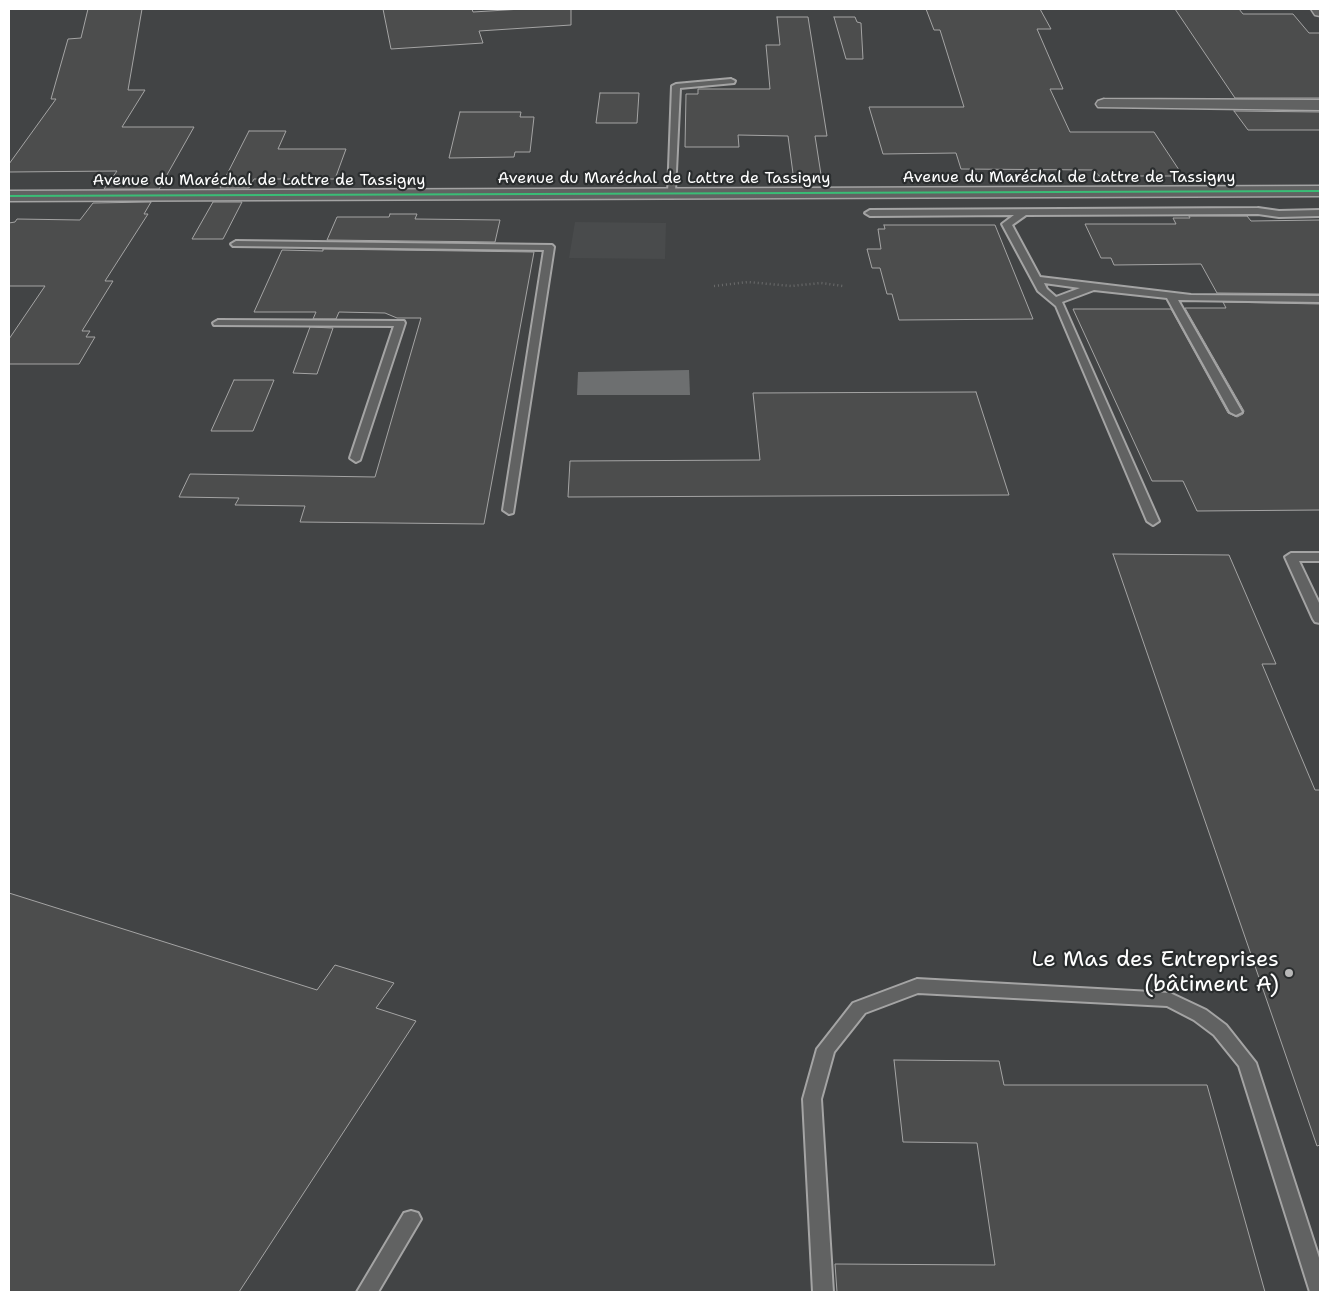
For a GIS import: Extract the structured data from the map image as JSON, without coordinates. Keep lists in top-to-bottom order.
{
  "streets": {
    "street": ["Avenue du Maréchal de Lattre de Tassigny"]
  },
  "places": ["Le Mas des Entreprises (bâtiment A)"]
}
